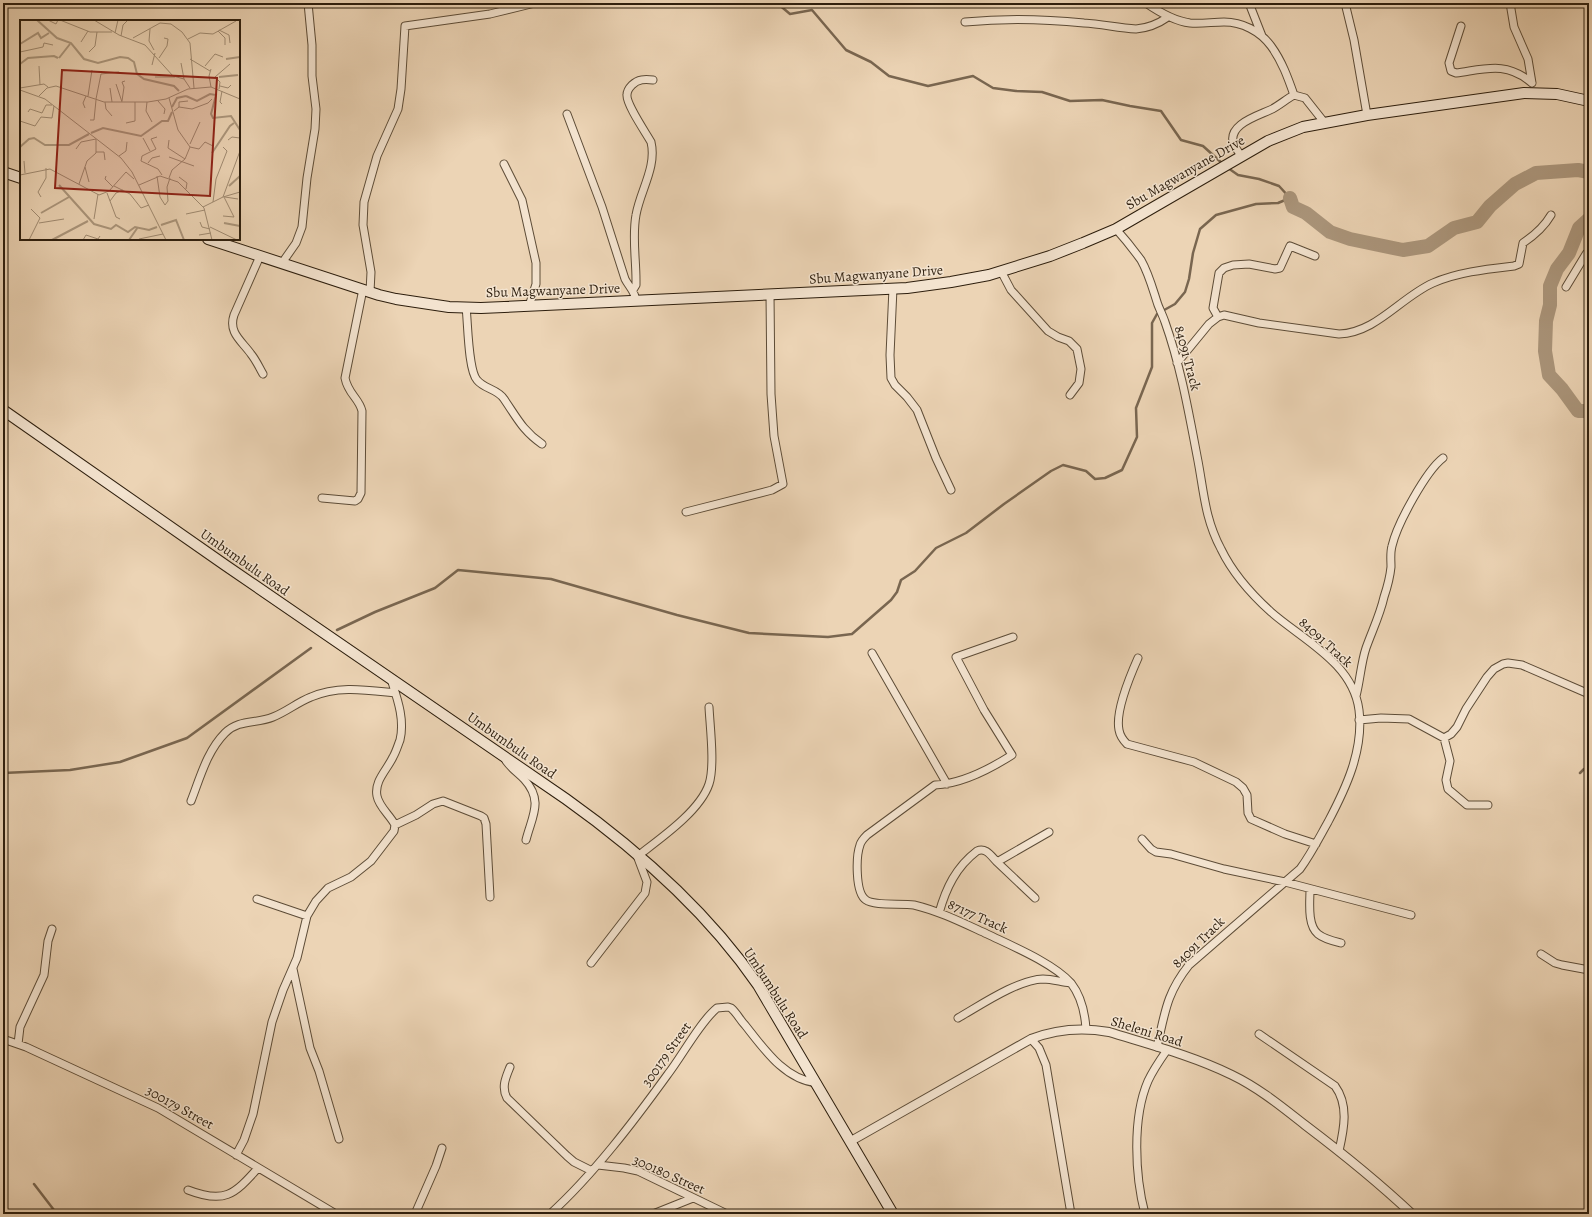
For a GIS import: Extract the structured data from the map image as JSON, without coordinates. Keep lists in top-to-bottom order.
{
  "streets": {
    "main road": ["Sbu Magwanyane Drive", "Umbumbulu Road"],
    "street": [
      "84091 Track",
      "87177 Track",
      "Sheleni Road",
      "300179 Street",
      "300180 Street"
    ]
  },
  "crossings": [
    ["Sbu Magwanyane Drive", "84091 Track"],
    ["84091 Track", "Sheleni Road"],
    ["Umbumbulu Road", "Sheleni Road"],
    ["Umbumbulu Road", "300179 Street"],
    ["87177 Track", "Sheleni Road"],
    ["300179 Street", "300180 Street"]
  ]
}
